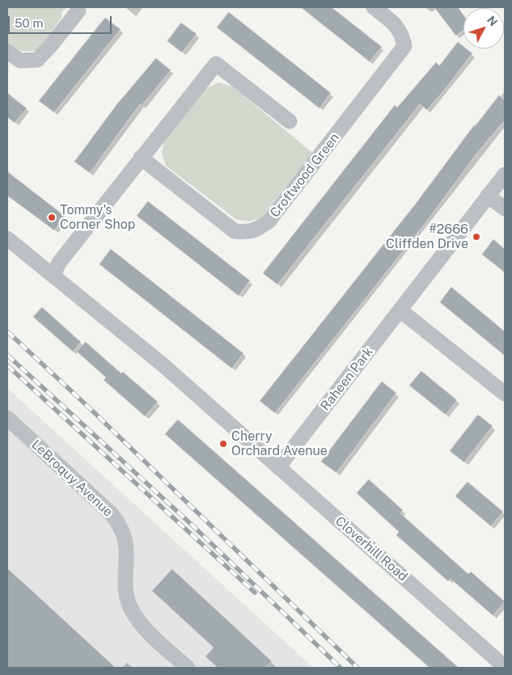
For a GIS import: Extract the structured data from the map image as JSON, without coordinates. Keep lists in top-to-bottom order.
{
  "streets": {
    "street": [
      "Croftwood Green",
      "Raheen Park",
      "LeBroquy Avenue",
      "Cloverhill Road"
    ]
  },
  "crossings": [
    ["Raheen Park", "Cloverhill Road"]
  ],
  "places": ["Tommy's Corner Shop", "#2666 Cliffden Drive", "Cherry Orchard Avenue"],
  "scale_bar": "50 m",
  "north": "top right"
}
